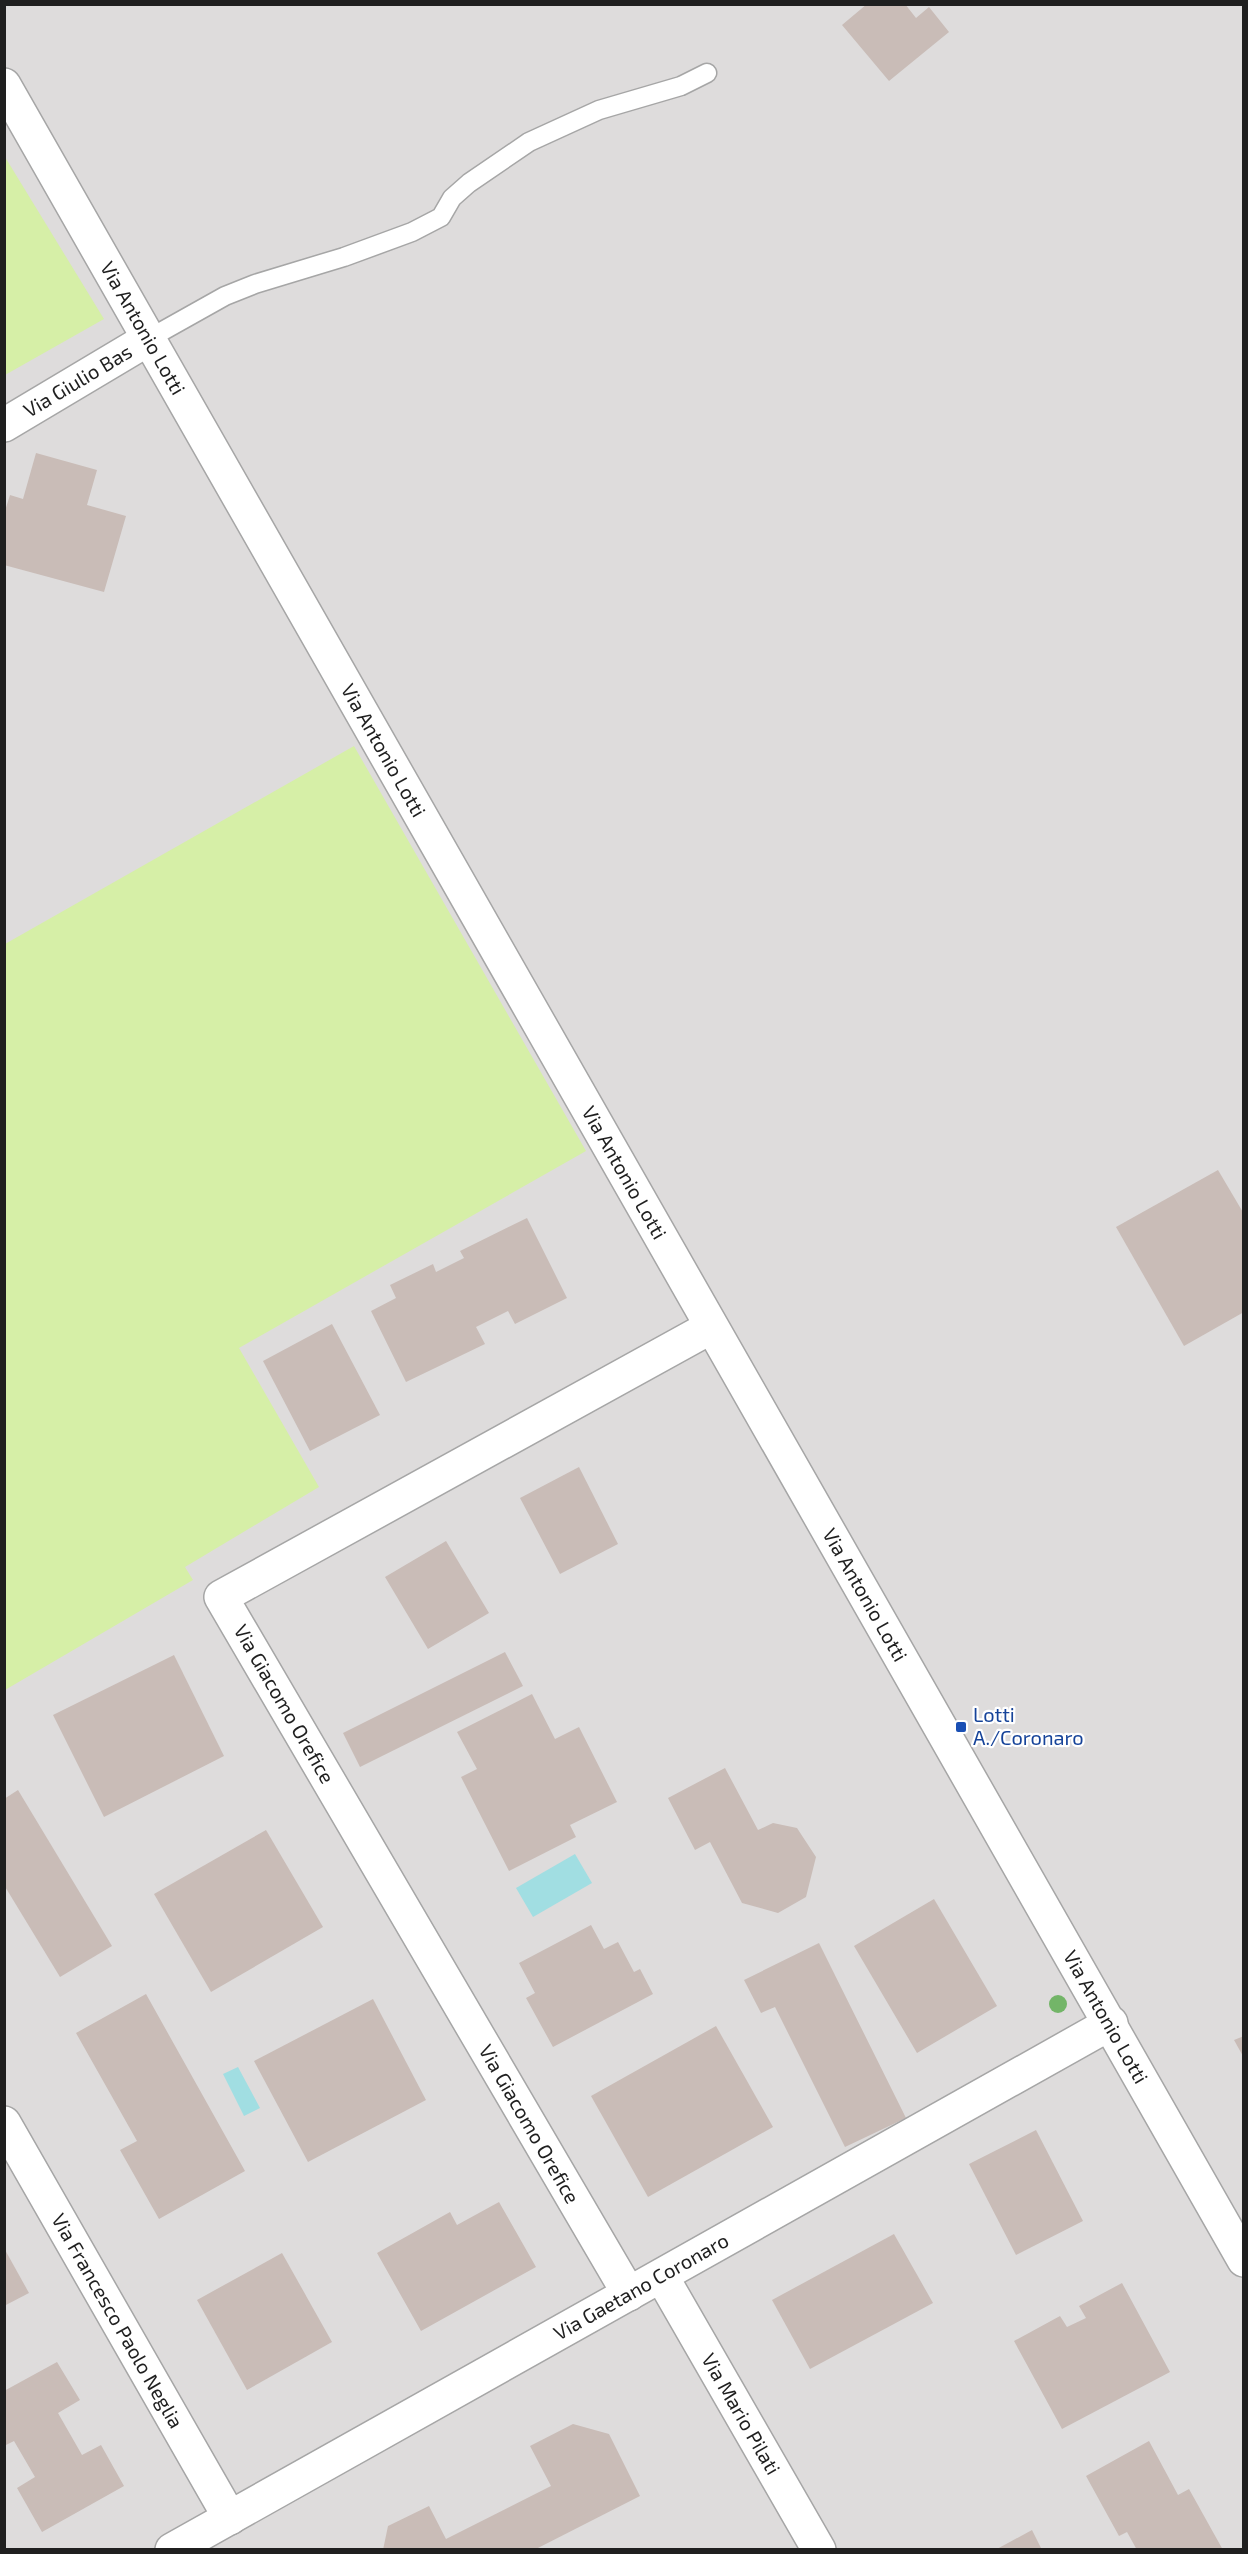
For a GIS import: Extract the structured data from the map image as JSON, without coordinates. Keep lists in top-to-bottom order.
{
  "streets": {
    "street": [
      "Via Antonio Lotti",
      "Via Giulio Bas",
      "Via Giacomo Orefice",
      "Via Gaetano Coronaro",
      "Via Francesco Paolo Neglia",
      "Via Mario Pilati"
    ]
  },
  "crossings": [
    ["Via Antonio Lotti", "Via Giulio Bas"],
    ["Via Antonio Lotti", "Via Giacomo Orefice"],
    ["Via Antonio Lotti", "Via Gaetano Coronaro"],
    ["Via Giacomo Orefice", "Via Gaetano Coronaro"],
    ["Via Gaetano Coronaro", "Via Francesco Paolo Neglia"],
    ["Via Gaetano Coronaro", "Via Mario Pilati"]
  ],
  "places": {
    "transit": ["Lotti A./Coronaro"]
  }
}
